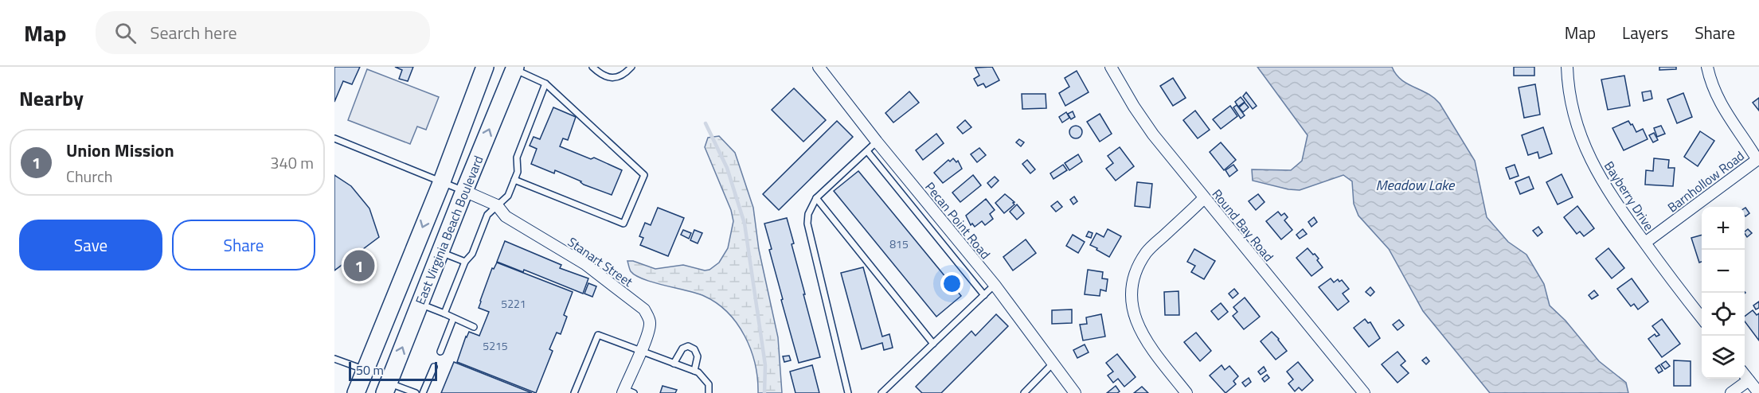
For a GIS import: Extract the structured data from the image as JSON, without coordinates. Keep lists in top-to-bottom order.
{
  "streets": {
    "main road": ["East Virginia Beach Boulevard"],
    "street": [
      "Barnhollow Road",
      "Bayberry Drive",
      "Pecan Point Road",
      "Round Bay Road",
      "Stanart Street"
    ]
  },
  "crossings": [
    ["Barnhollow Road", "Bayberry Drive"],
    ["East Virginia Beach Boulevard", "Stanart Street"]
  ],
  "water": ["Meadow Lake"],
  "house_numbers": ["815", "5221", "5215"],
  "scale_bar": "50 m",
  "page": {
    "header": "Map",
    "search": "Search here",
    "nav": ["Map", "Layers", "Share"],
    "heading": "Nearby",
    "list": [
      {
        "mark": "1",
        "name": "Union Mission",
        "note": "Church",
        "value": "340 m"
      }
    ],
    "buttons": ["Save", "Share"],
    "map_buttons": ["+", "−"],
    "pins": "1",
    "scale": "50 m"
  }
}
